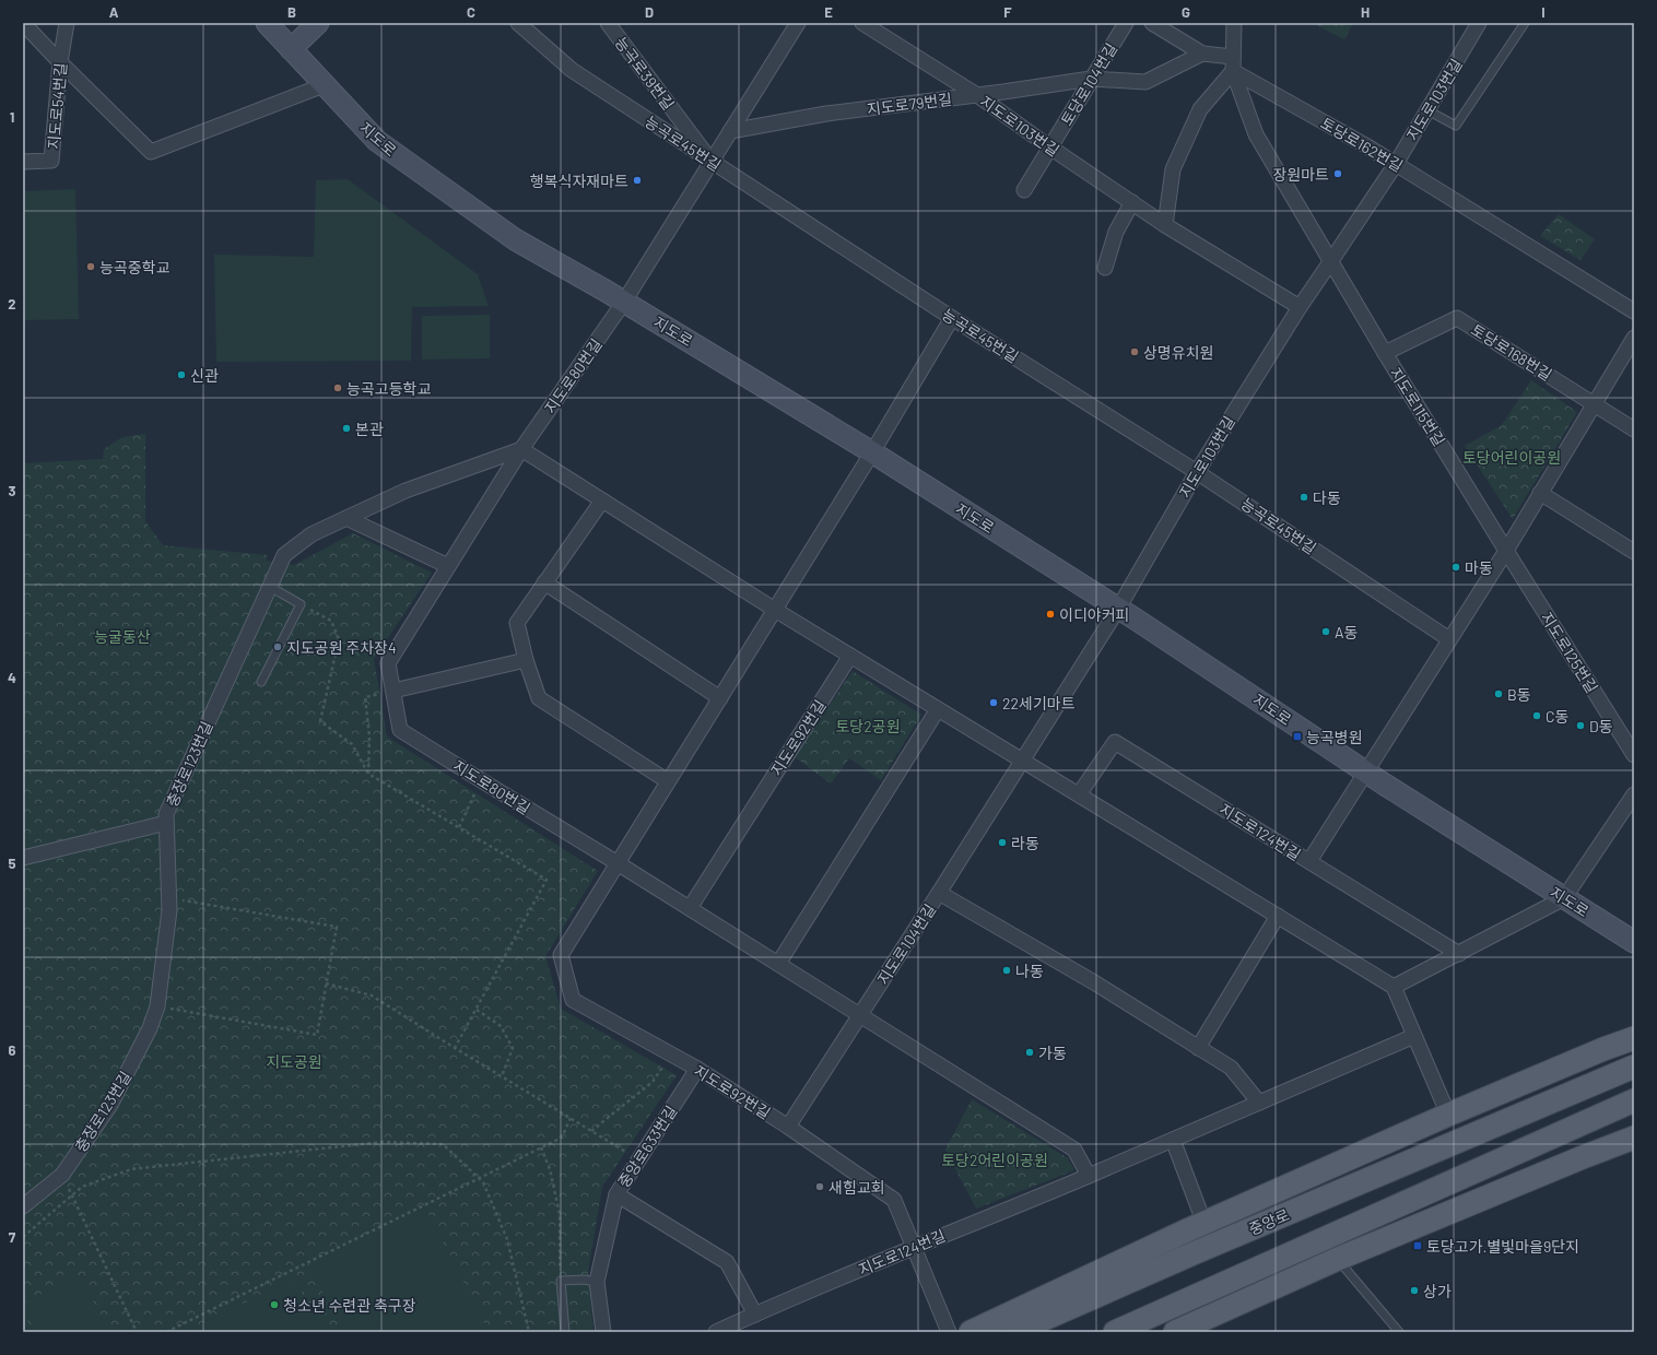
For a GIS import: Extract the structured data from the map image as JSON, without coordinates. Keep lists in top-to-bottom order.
{
  "streets": {
    "main road": ["지도로", "중앙로"],
    "street": [
      "능곡로39번길",
      "토당로104번길",
      "지도로103번길",
      "지도로79번길",
      "지도로54번길",
      "능곡로45번길",
      "토당로162번길",
      "토당로168번길",
      "지도로80번길",
      "지도로115번길",
      "지도로125번길",
      "지도로92번길",
      "충장로123번길",
      "지도로124번길",
      "지도로104번길",
      "중앙로633번길"
    ]
  },
  "crossings": [
    ["능곡로39번길", "능곡로45번길"],
    ["토당로104번길", "지도로103번길"],
    ["토당로104번길", "지도로79번길"],
    ["지도로103번길", "지도로79번길"],
    ["지도로103번길", "지도로"],
    ["지도로103번길", "능곡로45번길"],
    ["지도로103번길", "토당로162번길"],
    ["지도로103번길", "지도로115번길"],
    ["지도로103번길", "지도로104번길"],
    ["지도로", "지도로80번길"],
    ["지도로", "지도로92번길"],
    ["지도로", "지도로104번길"],
    ["능곡로45번길", "지도로92번길"],
    ["토당로168번길", "지도로115번길"],
    ["지도로80번길", "지도로92번길"],
    ["지도로115번길", "지도로125번길"],
    ["지도로92번길", "지도로124번길"],
    ["지도로92번길", "지도로104번길"],
    ["지도로92번길", "중앙로633번길"]
  ],
  "parks": [
    "토당어린이공원",
    "능굴동산",
    "토당2공원",
    "지도공원",
    "토당2어린이공원"
  ],
  "places": {
    "other": [
      "장원마트",
      "행복식자재마트",
      "능곡중학교",
      "상명유치원",
      "신관",
      "능곡고등학교",
      "본관",
      "다동",
      "마동",
      "이디야커피",
      "A동",
      "지도공원 주차장4",
      "B동",
      "22세기마트",
      "C동",
      "D동",
      "라동",
      "나동",
      "가동",
      "새힘교회",
      "상가",
      "청소년 수련관 축구장"
    ],
    "transit": ["능곡병원", "토당고가.별빛마을9단지"]
  },
  "grid": {
    "columns": [
      "A",
      "B",
      "C",
      "D",
      "E",
      "F",
      "G",
      "H",
      "I"
    ],
    "rows": [
      "1",
      "2",
      "3",
      "4",
      "5",
      "6",
      "7"
    ]
  }
}
